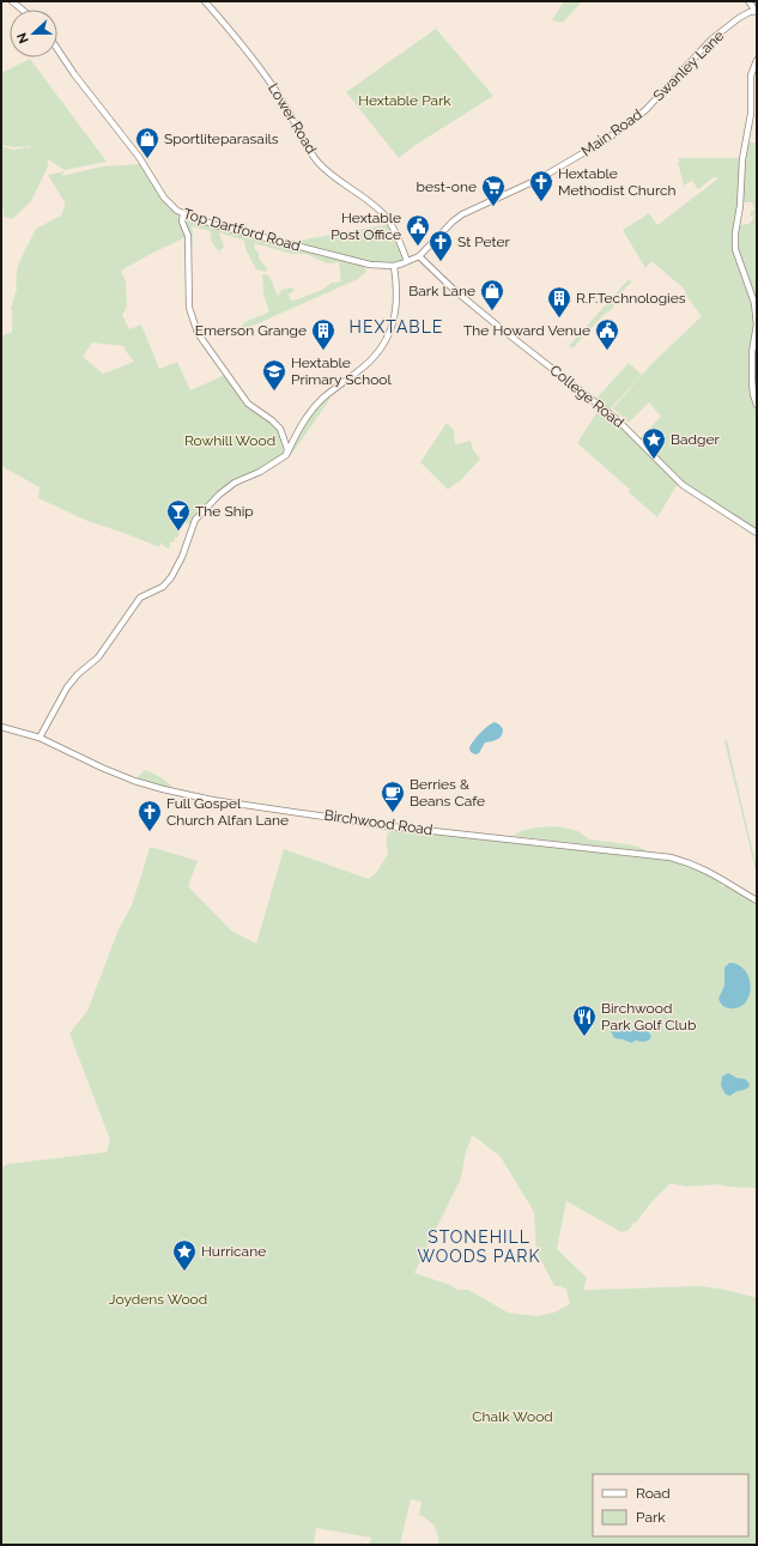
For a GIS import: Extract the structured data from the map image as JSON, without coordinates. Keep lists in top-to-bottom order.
{
  "streets": {
    "street": [
      "Swanley Lane",
      "Lower Road",
      "Main Road",
      "Top Dartford Road",
      "College Road",
      "Birchwood Road"
    ]
  },
  "crossings": [
    ["Swanley Lane", "Main Road"],
    ["Lower Road", "Main Road"],
    ["Lower Road", "Top Dartford Road"],
    ["Main Road", "Top Dartford Road"],
    ["Main Road", "College Road"]
  ],
  "districts": ["HEXTABLE", "STONEHILL WOODS PARK"],
  "parks": [
    "Hextable Park",
    "Rowhill Wood",
    "Joydens Wood",
    "Chalk Wood"
  ],
  "places": {
    "shop": ["Sportliteparasails", "Bark Lane"],
    "church": ["Hextable Methodist Church", "St Peter", "Full Gospel Church Alfan Lane"],
    "supermarket": ["best-one"],
    "public building": ["Hextable Post Office", "The Howard Venue"],
    "building": ["R.F.Technologies", "Emerson Grange"],
    "school or university": ["Hextable Primary School"],
    "place": ["Badger", "Hurricane"],
    "bar": ["The Ship"],
    "cafe": ["Berries & Beans Cafe"],
    "restaurant": ["Birchwood Park Golf Club"]
  },
  "legend": ["Road", "Park"],
  "north": "left"
}
